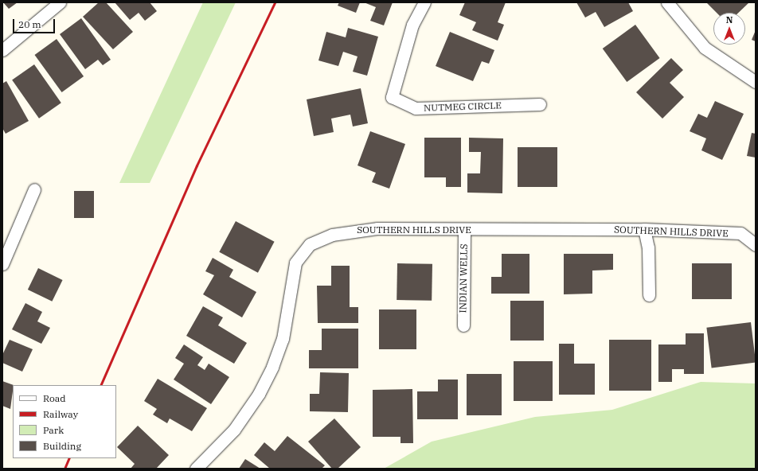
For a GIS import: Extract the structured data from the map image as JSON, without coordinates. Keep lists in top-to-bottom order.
{
  "streets": {
    "street": ["NUTMEG CIRCLE", "SOUTHERN HILLS DRIVE", "INDIAN WELLS"]
  },
  "crossings": [
    ["SOUTHERN HILLS DRIVE", "INDIAN WELLS"]
  ],
  "legend": [
    "Road",
    "Railway",
    "Park",
    "Building"
  ],
  "scale_bar": "20 m",
  "north": "top"
}
